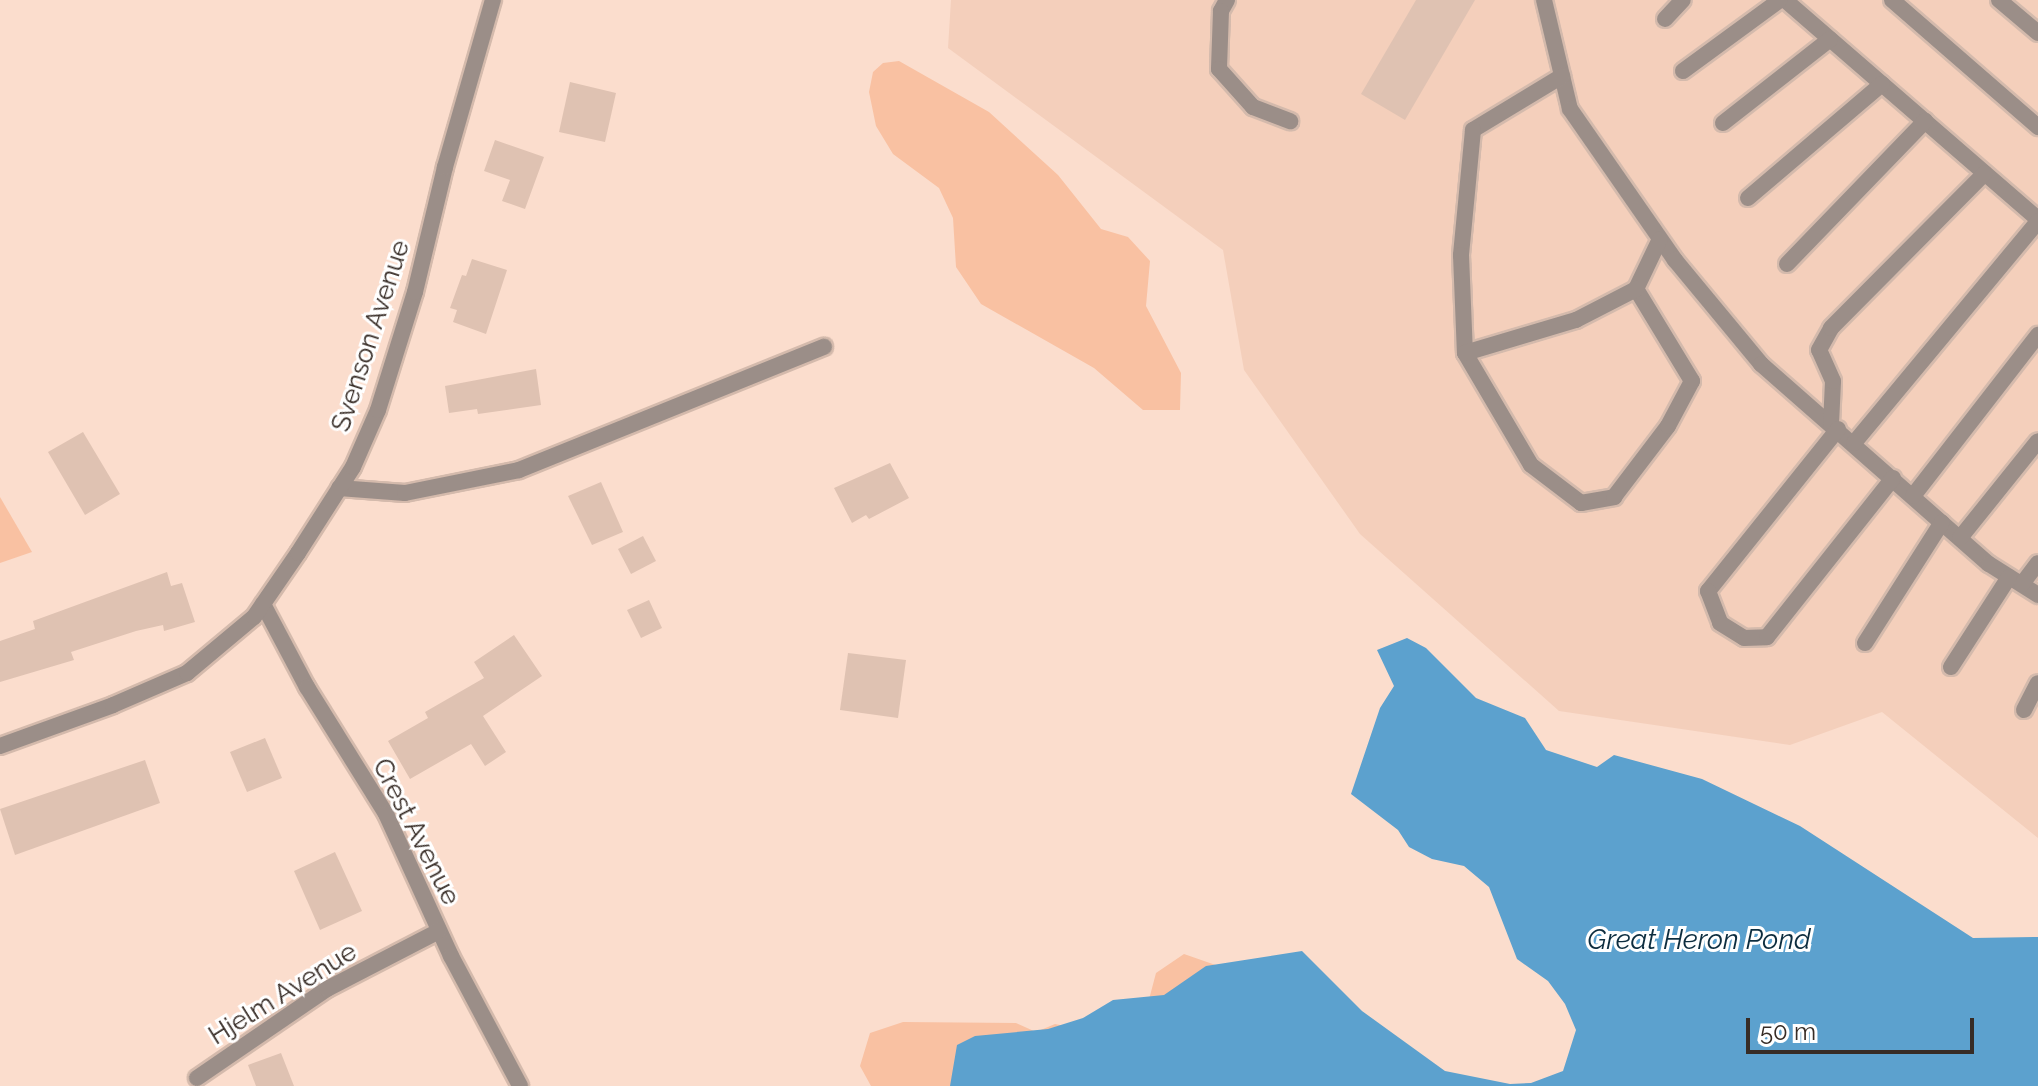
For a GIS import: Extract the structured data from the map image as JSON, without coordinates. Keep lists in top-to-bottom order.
{
  "streets": {
    "street": ["Svenson Avenue", "Crest Avenue", "Hjelm Avenue"]
  },
  "crossings": [
    ["Svenson Avenue", "Crest Avenue"],
    ["Crest Avenue", "Hjelm Avenue"]
  ],
  "water": ["Great Heron Pond"],
  "scale_bar": "50 m"
}
